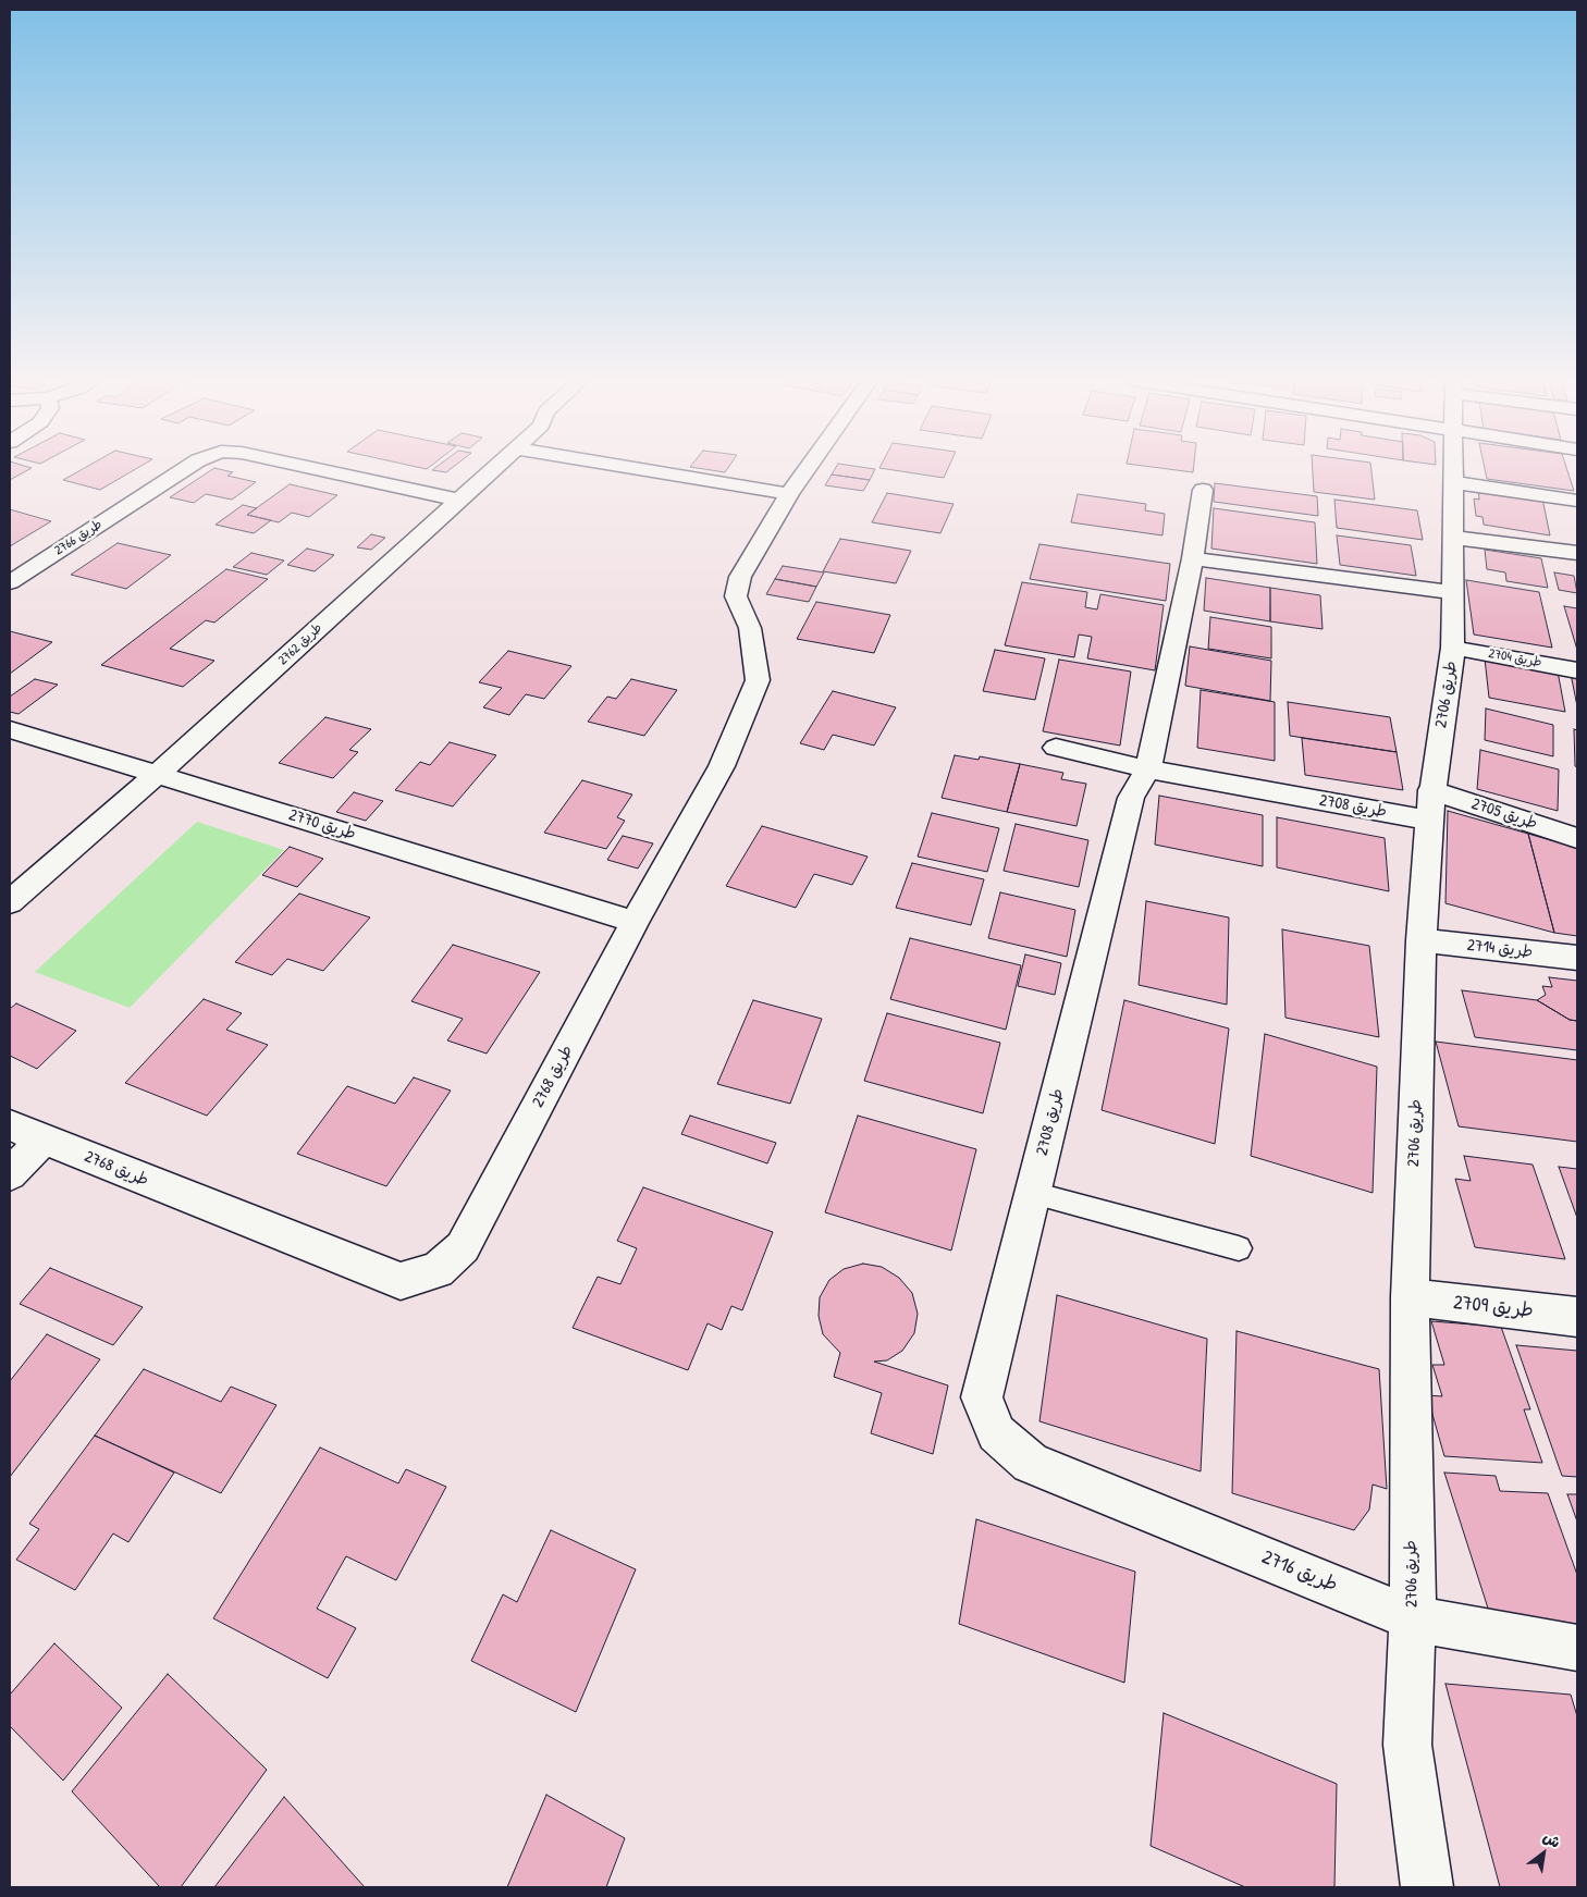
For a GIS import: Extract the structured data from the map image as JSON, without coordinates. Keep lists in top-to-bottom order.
{
  "streets": {
    "street": [
      "طريق 2766",
      "طريق 2762",
      "طريق 2704",
      "طريق 2706",
      "طريق 2708",
      "طريق 2705",
      "طريق 2770",
      "طريق 2714",
      "طريق 2768",
      "طريق 2709",
      "طريق 2716"
    ]
  },
  "crossings": [
    ["طريق 2766", "طريق 2762"],
    ["طريق 2762", "طريق 2770"],
    ["طريق 2704", "طريق 2706"],
    ["طريق 2706", "طريق 2708"],
    ["طريق 2706", "طريق 2705"],
    ["طريق 2706", "طريق 2714"],
    ["طريق 2706", "طريق 2709"],
    ["طريق 2706", "طريق 2716"],
    ["طريق 2708", "طريق 2705"],
    ["طريق 2708", "طريق 2716"],
    ["طريق 2770", "طريق 2768"]
  ],
  "north": "top right"
}
